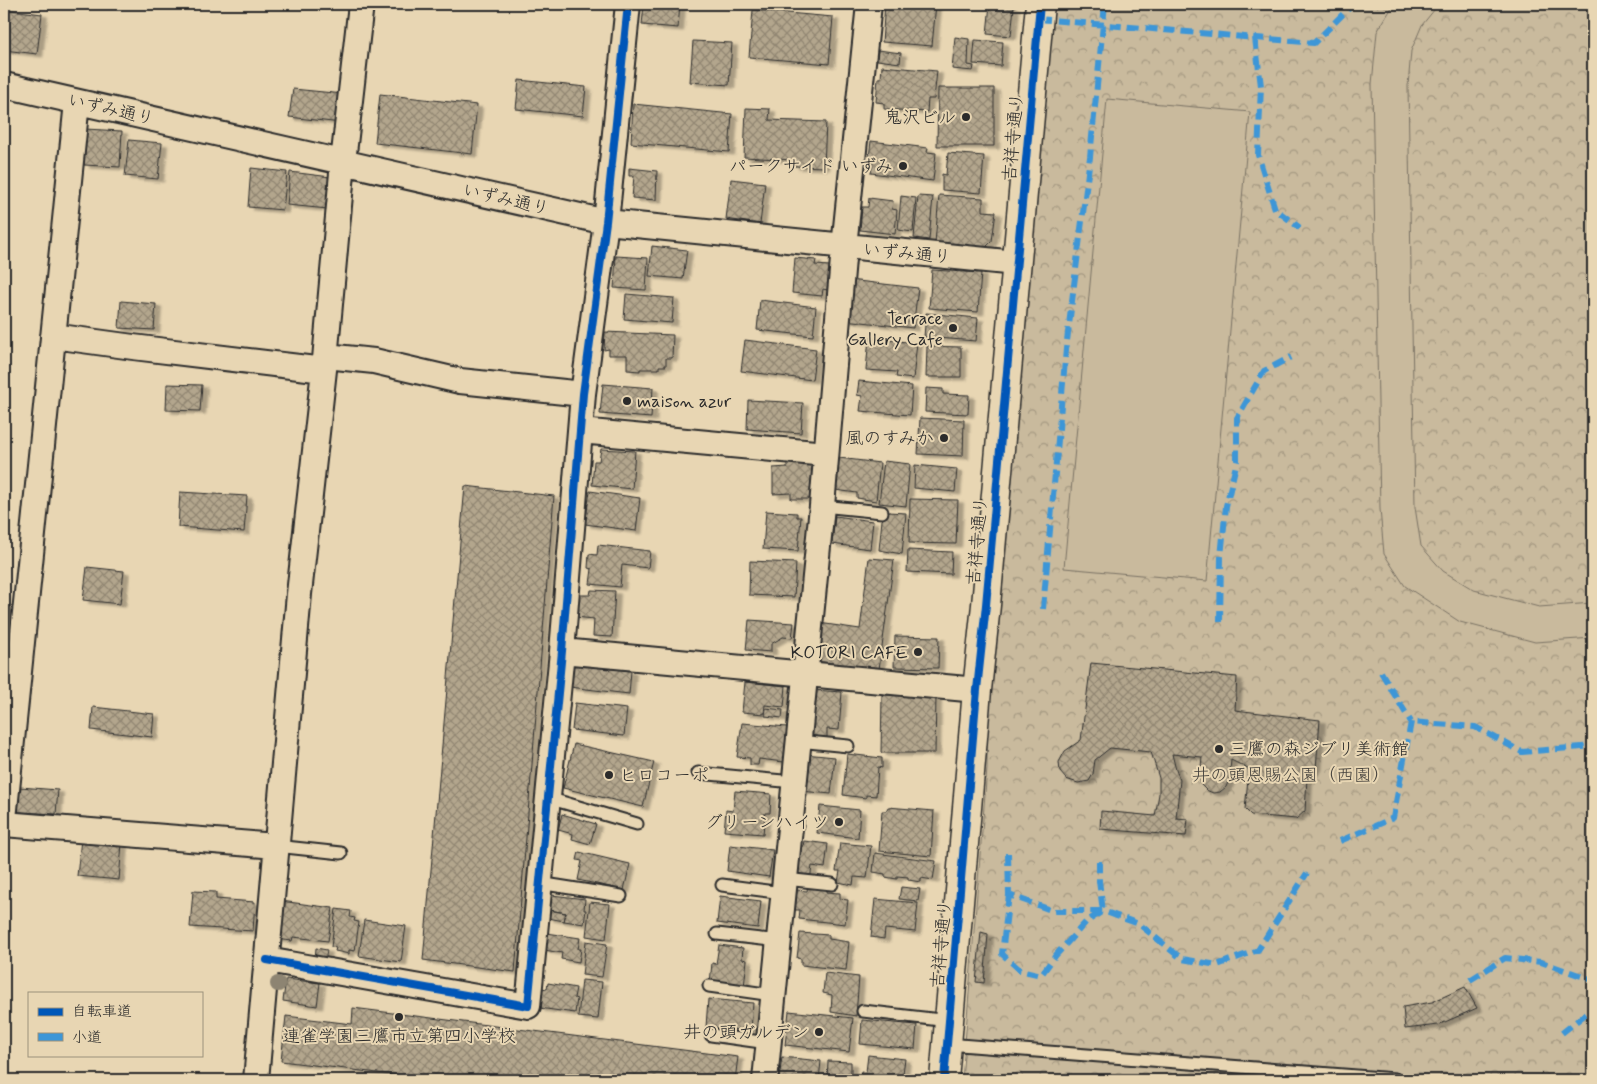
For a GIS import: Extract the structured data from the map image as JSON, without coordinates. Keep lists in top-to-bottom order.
{
  "streets": {
    "main road": ["吉祥寺通り"],
    "street": ["いずみ通り"]
  },
  "crossings": [
    ["いずみ通り", "吉祥寺通り"]
  ],
  "parks": ["井の頭恩賜公園（西園）"],
  "places": [
    "鬼沢ビル",
    "パークサイド いずみ",
    "Terrace Gallery Cafe",
    "maison azur",
    "風のすみか",
    "KOTORI CAFE",
    "三鷹の森ジブリ美術館",
    "ヒロコーポ",
    "グリーンハイツ",
    "連雀学園三鷹市立第四小学校",
    "井の頭ガルデン"
  ],
  "legend": ["自転車道", "小道"]
}
